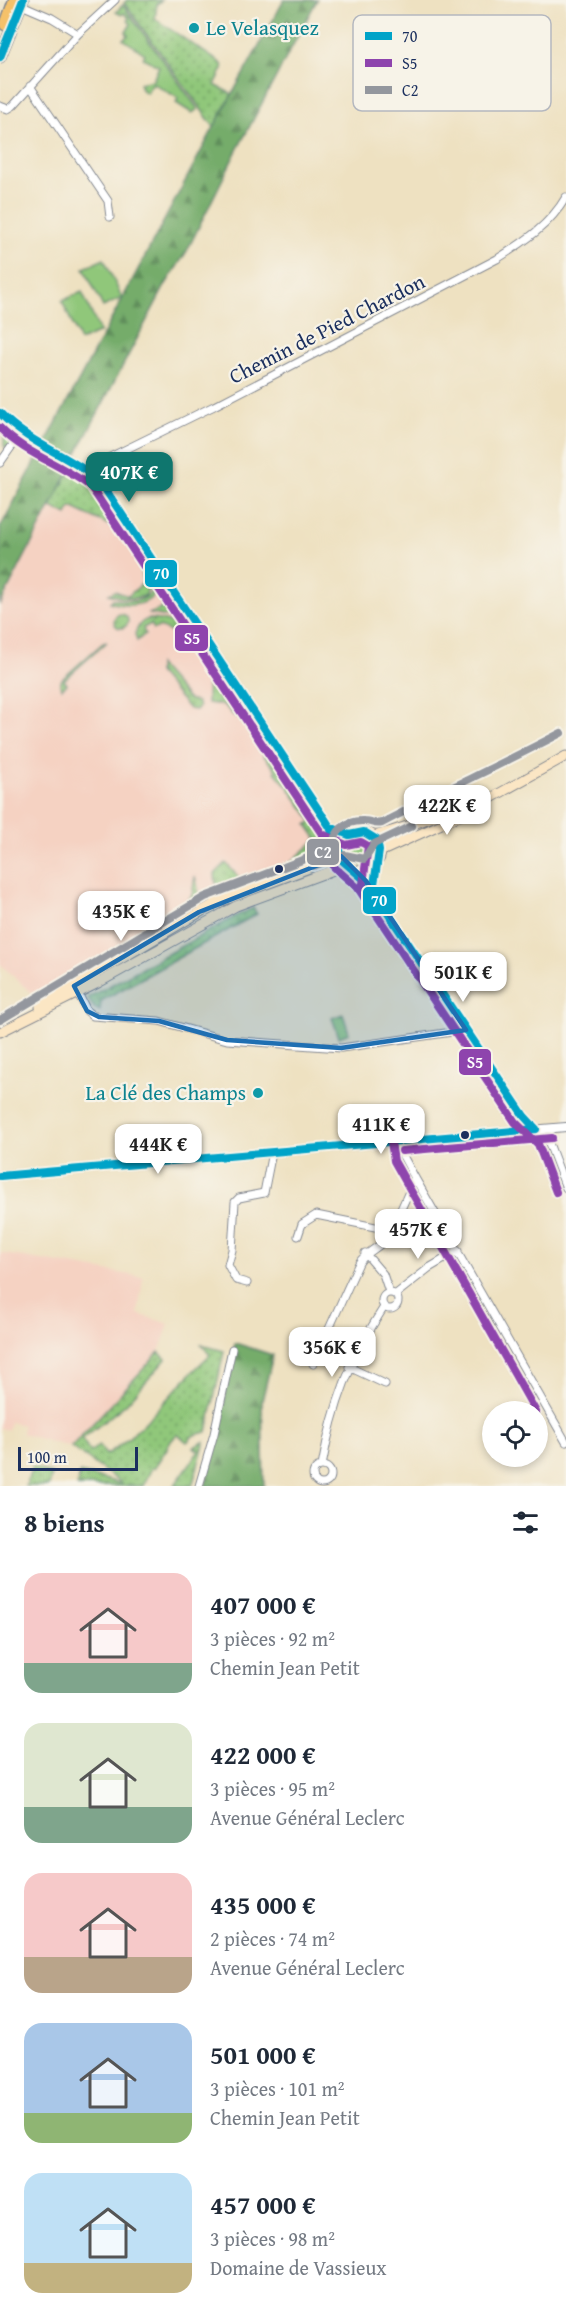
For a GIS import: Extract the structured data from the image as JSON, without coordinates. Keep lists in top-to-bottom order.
{
  "streets": {
    "street": ["Chemin de Pied Chardon"]
  },
  "places": ["Le Velasquez", "La Clé des Champs"],
  "lines": ["transit line 70", "transit line S5", "transit line C2"],
  "legend": ["70", "S5", "C2"],
  "scale_bar": "100 m",
  "page": {
    "price": [
      "407K €",
      "422K €",
      "435K €",
      "501K €",
      "411K €",
      "444K €",
      "457K €",
      "356K €"
    ],
    "scale": "100 m",
    "heading": "8 biens",
    "list": [
      {
        "name": "407 000 €",
        "note": "3 pièces · 92 m² · Chemin Jean Petit"
      },
      {
        "name": "422 000 €",
        "note": "3 pièces · 95 m² · Avenue Général Leclerc"
      },
      {
        "name": "435 000 €",
        "note": "2 pièces · 74 m² · Avenue Général Leclerc"
      },
      {
        "name": "501 000 €",
        "note": "3 pièces · 101 m² · Chemin Jean Petit"
      },
      {
        "name": "457 000 €",
        "note": "3 pièces · 98 m² · Domaine de Vassieux"
      }
    ]
  }
}
